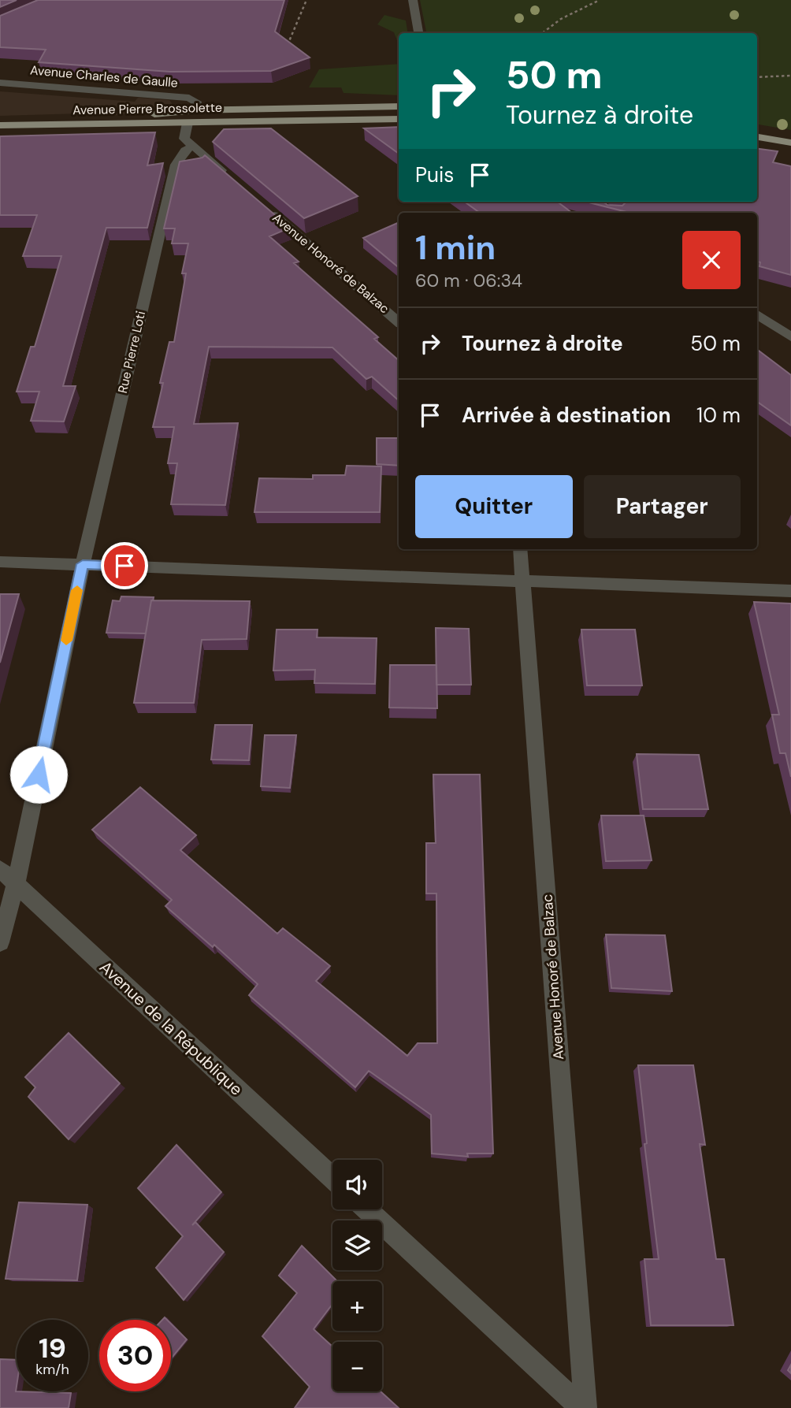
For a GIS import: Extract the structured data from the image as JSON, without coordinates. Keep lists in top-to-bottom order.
{
  "streets": {
    "main road": ["Avenue Pierre Brossolette"],
    "street": [
      "Avenue Charles de Gaulle",
      "Avenue Honoré de Balzac",
      "Rue Pierre Loti",
      "Avenue de la République"
    ]
  },
  "crossings": [
    ["Avenue Pierre Brossolette", "Rue Pierre Loti"],
    ["Rue Pierre Loti", "Avenue de la République"]
  ],
  "page": {
    "turn": ["50 m", "Tournez à droite"],
    "then": "Puis",
    "heading": ["1 min", "60 m · 06:34"],
    "list": [
      {
        "name": "Tournez à droite",
        "value": "50 m"
      },
      {
        "name": "Arrivée à destination",
        "value": "10 m"
      }
    ],
    "buttons": ["Quitter", "Partager"],
    "map_buttons": ["+", "−"],
    "speed": "19 km/h",
    "limit": "30"
  }
}
